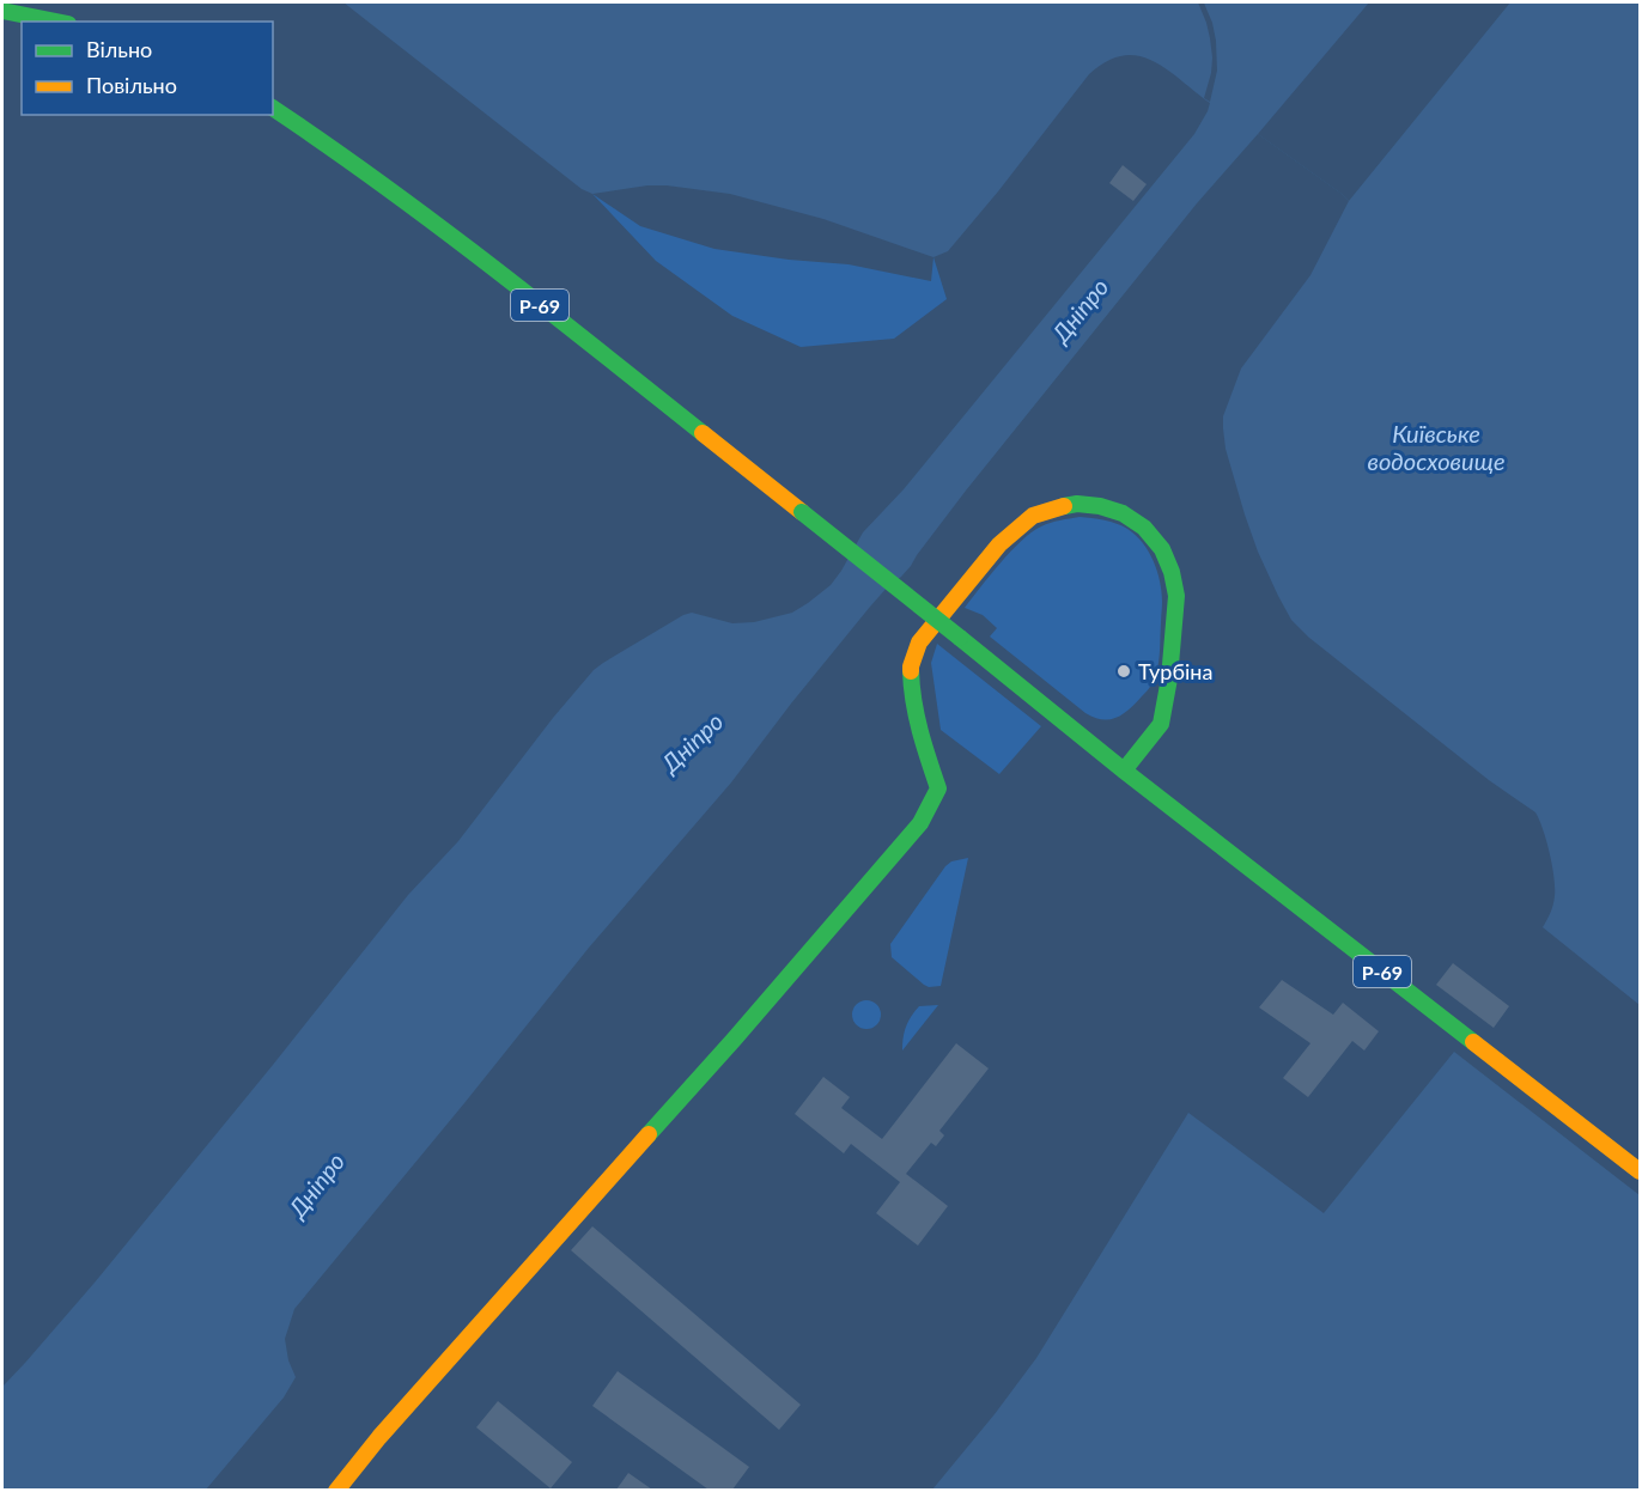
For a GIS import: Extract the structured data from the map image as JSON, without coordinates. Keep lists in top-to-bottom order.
{
  "streets": {
    "main road": ["Р-69"]
  },
  "water": ["Дніпро", "Київське водосховище"],
  "places": ["Турбіна"],
  "legend": ["Вільно", "Повільно"]
}
